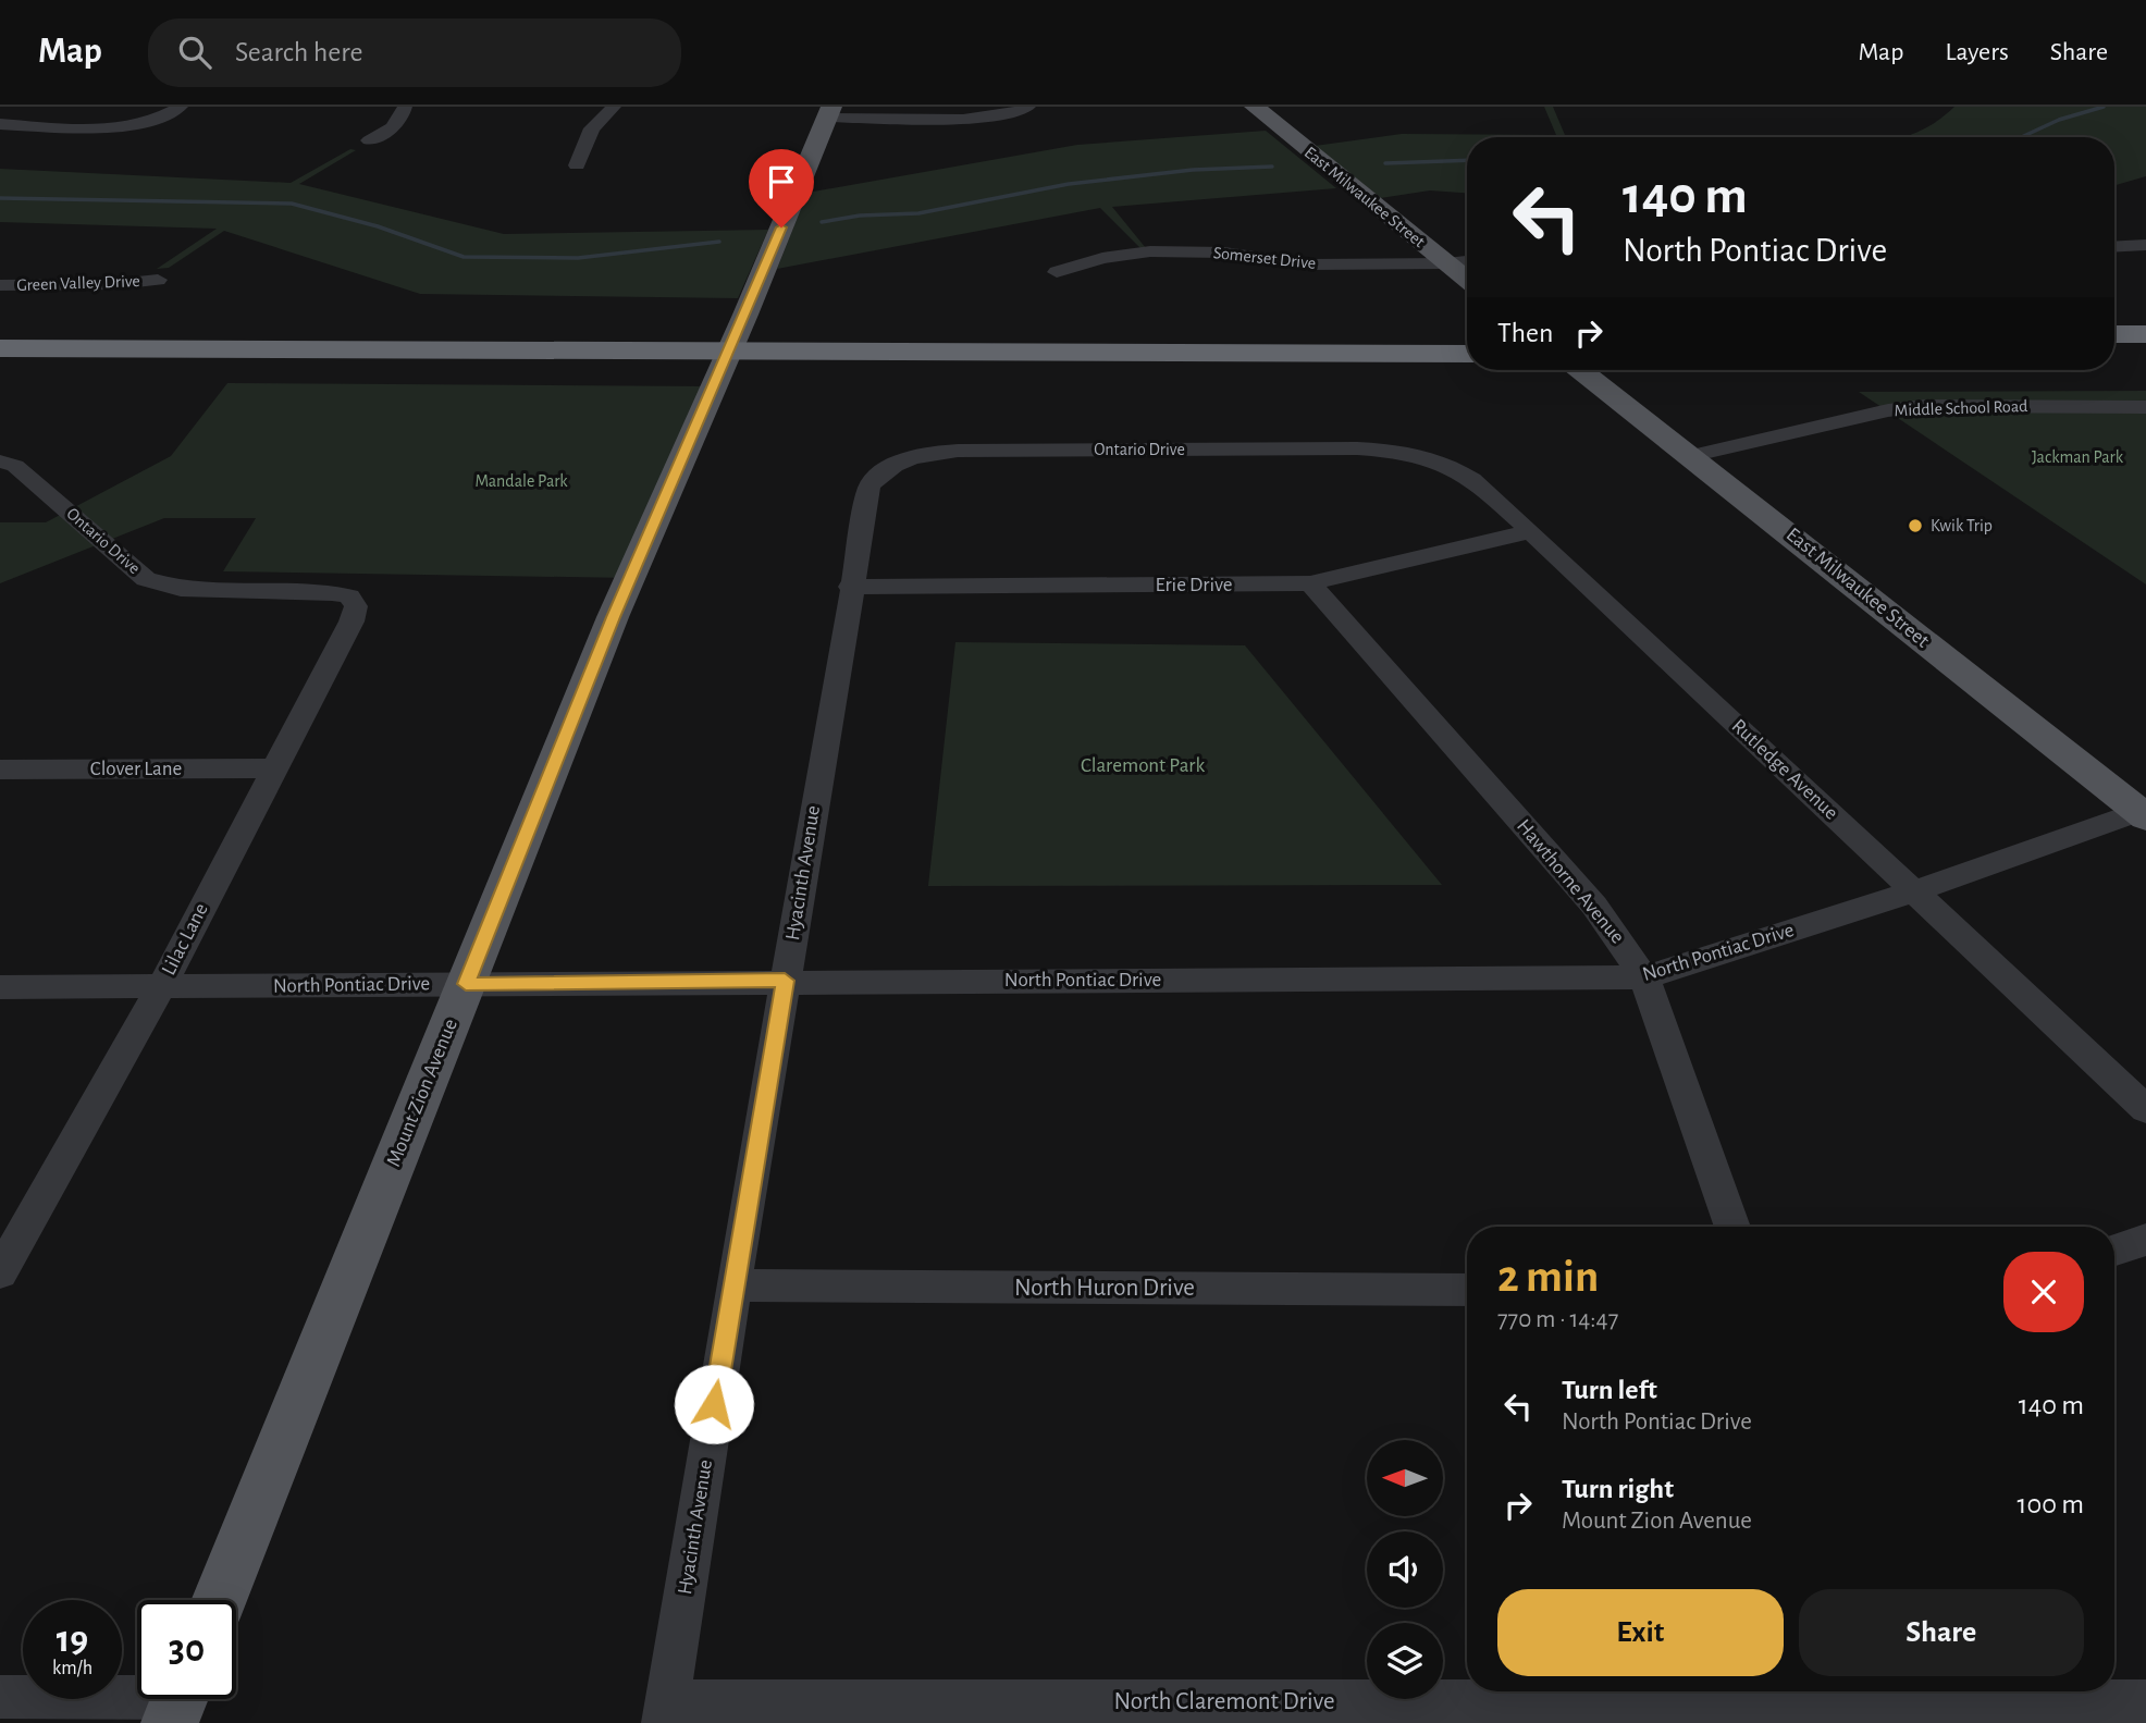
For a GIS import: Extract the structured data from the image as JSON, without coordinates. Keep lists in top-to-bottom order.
{
  "streets": {
    "main road": ["East Milwaukee Street", "Mount Zion Avenue"],
    "street": [
      "Somerset Drive",
      "Green Valley Drive",
      "Middle School Road",
      "Ontario Drive",
      "Erie Drive",
      "Clover Lane",
      "Rutledge Avenue",
      "Hyacinth Avenue",
      "Hawthorne Avenue",
      "Lilac Lane",
      "North Pontiac Drive",
      "North Huron Drive",
      "North Claremont Drive"
    ]
  },
  "crossings": [
    ["East Milwaukee Street", "Somerset Drive"],
    ["East Milwaukee Street", "Middle School Road"],
    ["East Milwaukee Street", "North Pontiac Drive"],
    ["Ontario Drive", "Rutledge Avenue"],
    ["Ontario Drive", "Hyacinth Avenue"],
    ["Ontario Drive", "Lilac Lane"],
    ["Erie Drive", "Rutledge Avenue"],
    ["Erie Drive", "Hyacinth Avenue"],
    ["Erie Drive", "Hawthorne Avenue"],
    ["Clover Lane", "Lilac Lane"],
    ["Rutledge Avenue", "North Pontiac Drive"],
    ["Hyacinth Avenue", "North Pontiac Drive"],
    ["Hyacinth Avenue", "North Huron Drive"],
    ["Hyacinth Avenue", "North Claremont Drive"],
    ["Hawthorne Avenue", "North Pontiac Drive"],
    ["Lilac Lane", "North Pontiac Drive"],
    ["North Pontiac Drive", "Mount Zion Avenue"]
  ],
  "parks": ["Jackman Park", "Mandale Park", "Claremont Park"],
  "places": ["Kwik Trip"],
  "north": "left",
  "page": {
    "header": "Map",
    "search": "Search here",
    "nav": ["Map", "Layers", "Share"],
    "turn": ["140 m", "North Pontiac Drive"],
    "then": "Then",
    "heading": ["2 min", "770 m · 14:47"],
    "list": [
      {
        "name": "Turn left",
        "note": "North Pontiac Drive",
        "value": "140 m"
      },
      {
        "name": "Turn right",
        "note": "Mount Zion Avenue",
        "value": "100 m"
      }
    ],
    "buttons": ["Exit", "Share"],
    "speed": "19 km/h",
    "limit": "30"
  }
}
